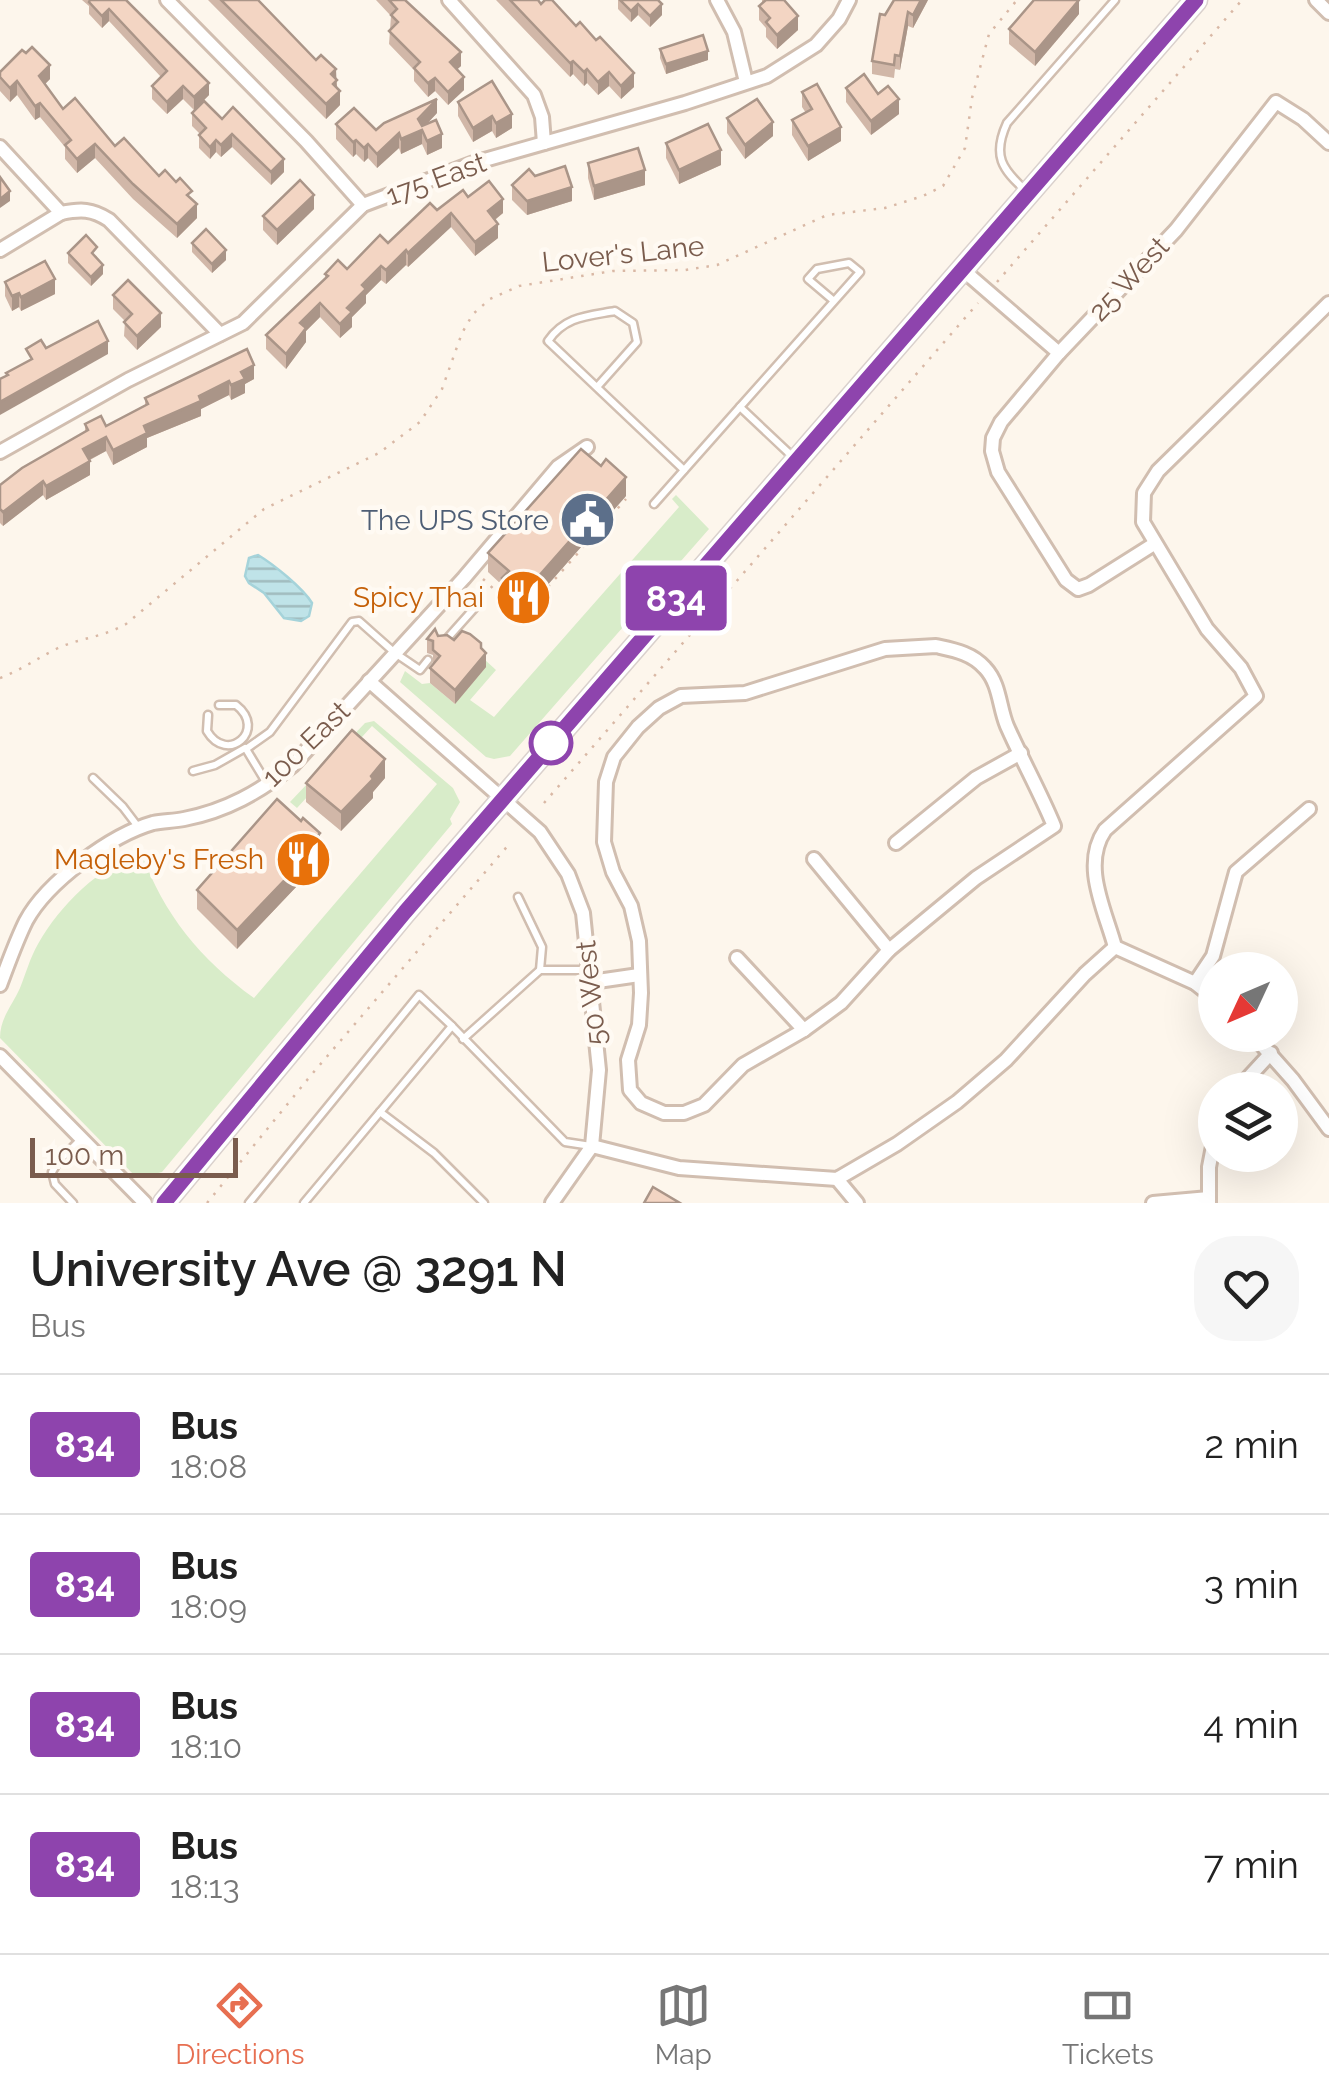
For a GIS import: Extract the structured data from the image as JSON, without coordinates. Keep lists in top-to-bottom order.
{
  "streets": {
    "street": [
      "175 East",
      "25 West",
      "100 East",
      "50 West"
    ],
    "path": ["Lover's Lane"]
  },
  "crossings": [
    ["100 East", "50 West"]
  ],
  "places": {
    "public building": ["The UPS Store"],
    "restaurant": ["Spicy Thai", "Magleby's Fresh"]
  },
  "lines": ["bus line 834"],
  "scale_bar": "100 m",
  "north": "bottom left",
  "page": {
    "on_map": "834",
    "scale": "100 m",
    "heading": ["University Ave @ 3291 N", "Bus"],
    "list": [
      {
        "mark": "834",
        "name": "Bus",
        "note": "18:08",
        "value": "2 min"
      },
      {
        "mark": "834",
        "name": "Bus",
        "note": "18:09",
        "value": "3 min"
      },
      {
        "mark": "834",
        "name": "Bus",
        "note": "18:10",
        "value": "4 min"
      },
      {
        "mark": "834",
        "name": "Bus",
        "note": "18:13",
        "value": "7 min"
      }
    ],
    "tabs": ["Directions", "Map", "Tickets"]
  }
}
